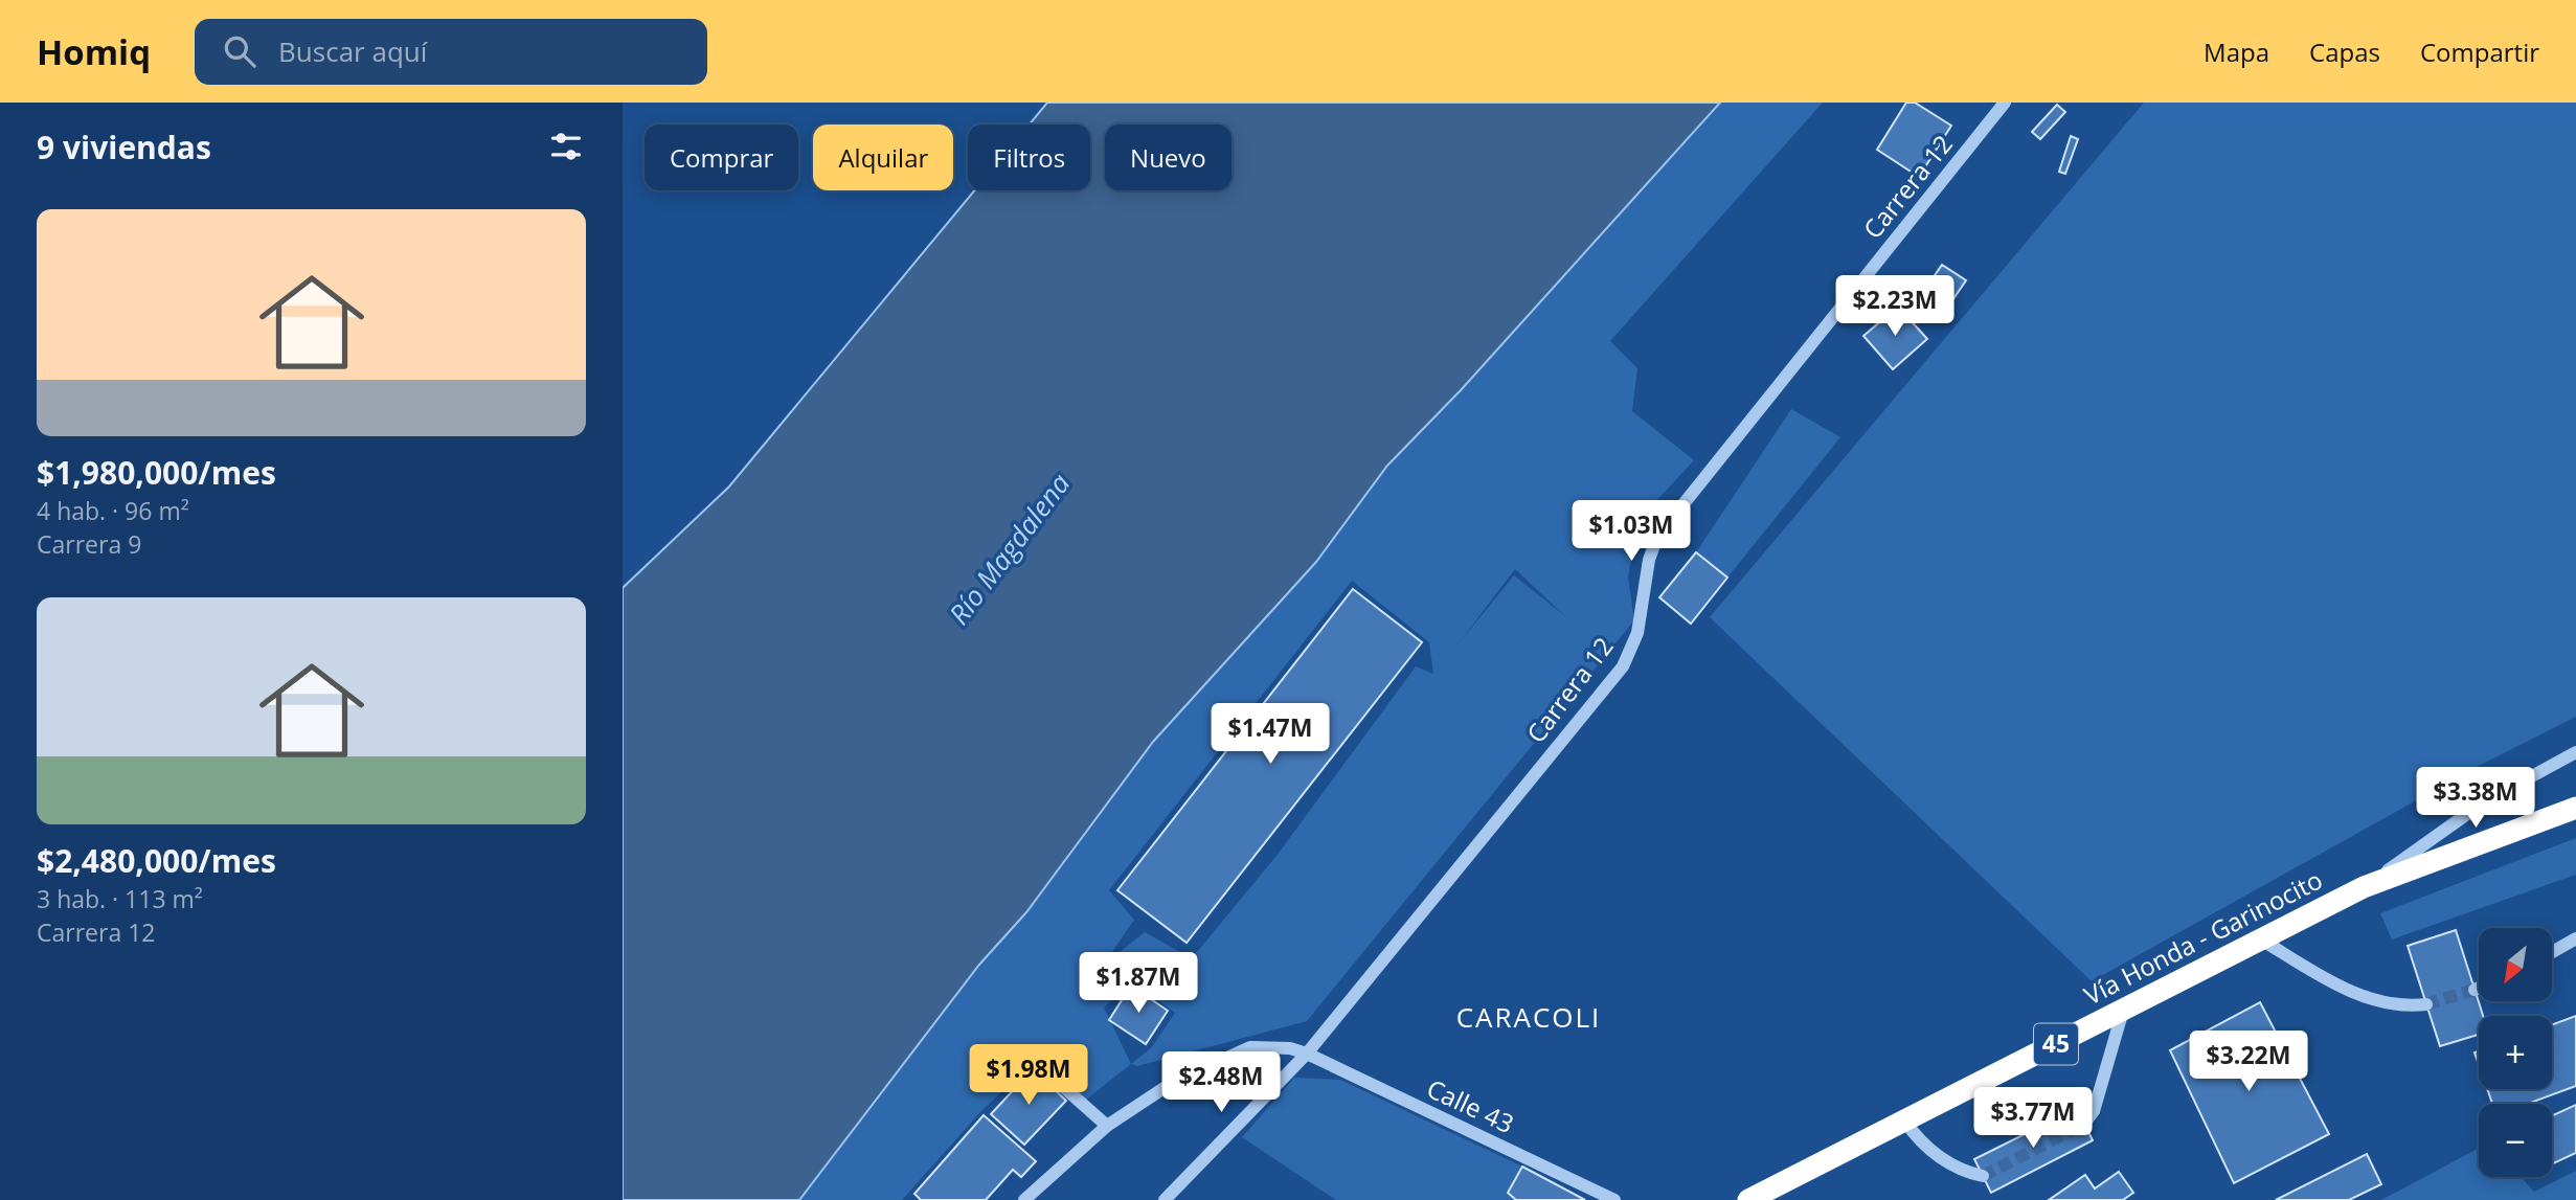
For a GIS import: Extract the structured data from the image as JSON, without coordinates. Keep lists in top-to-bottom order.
{
  "streets": {
    "highway": ["Vía Honda - Garinocito", "45"],
    "street": ["Carrera 12", "Calle 43"]
  },
  "crossings": [
    ["Carrera 12", "Calle 43"]
  ],
  "districts": ["CARACOLI"],
  "water": ["Río Magdalena"],
  "north": "bottom left",
  "page": {
    "header": "Homiq",
    "search": "Buscar aquí",
    "nav": ["Mapa", "Capas", "Compartir"],
    "heading": "9 viviendas",
    "chip": [
      "Comprar",
      "Alquilar",
      "Filtros",
      "Nuevo"
    ],
    "list": [
      {
        "name": "$1,980,000/mes",
        "note": "4 hab. · 96 m² · Carrera 9"
      },
      {
        "name": "$2,480,000/mes",
        "note": "3 hab. · 113 m² · Carrera 12"
      }
    ],
    "price": [
      "$2.23M",
      "$1.03M",
      "$1.47M",
      "$3.38M",
      "$1.87M",
      "$3.22M",
      "$1.98M",
      "$2.48M",
      "$3.77M"
    ],
    "map_buttons": ["+", "−"]
  }
}
